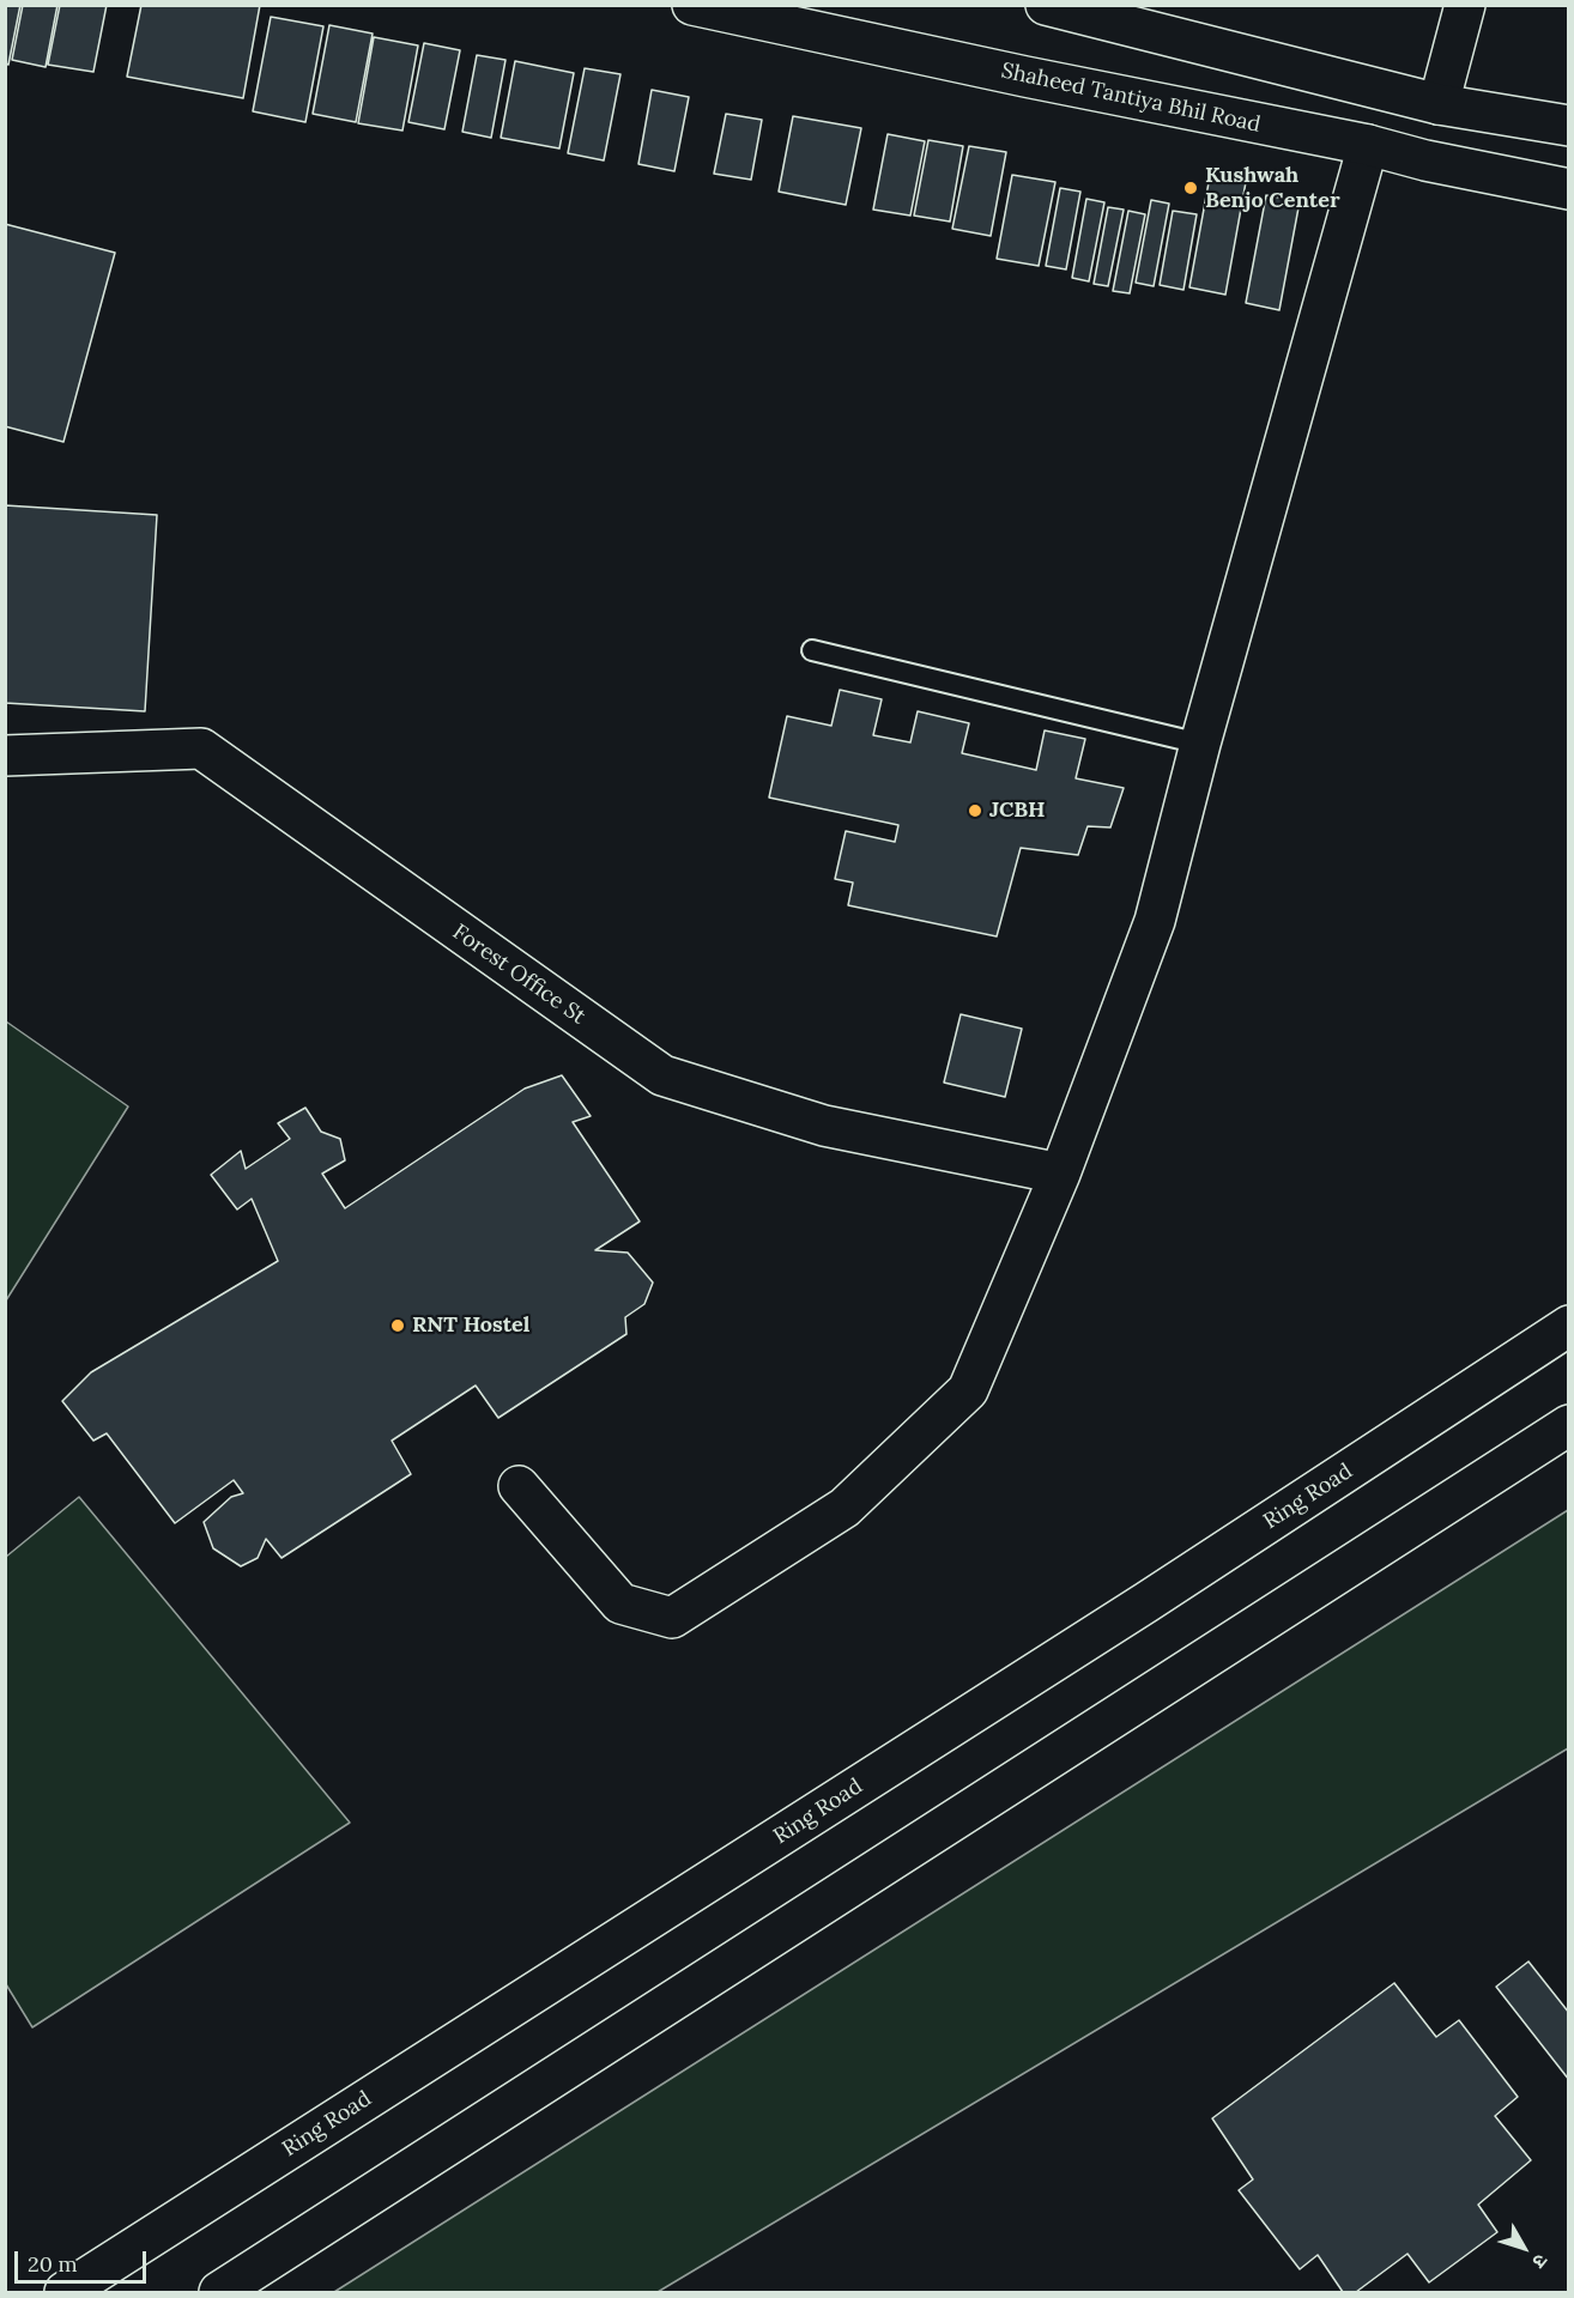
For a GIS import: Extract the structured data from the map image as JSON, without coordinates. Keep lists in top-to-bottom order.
{
  "streets": {
    "main road": ["Shaheed Tantiya Bhil Road", "Forest Office St", "Ring Road"]
  },
  "places": ["Kushwah Benjo Center", "JCBH", "RNT Hostel"],
  "scale_bar": "20 m",
  "north": "bottom right"
}
